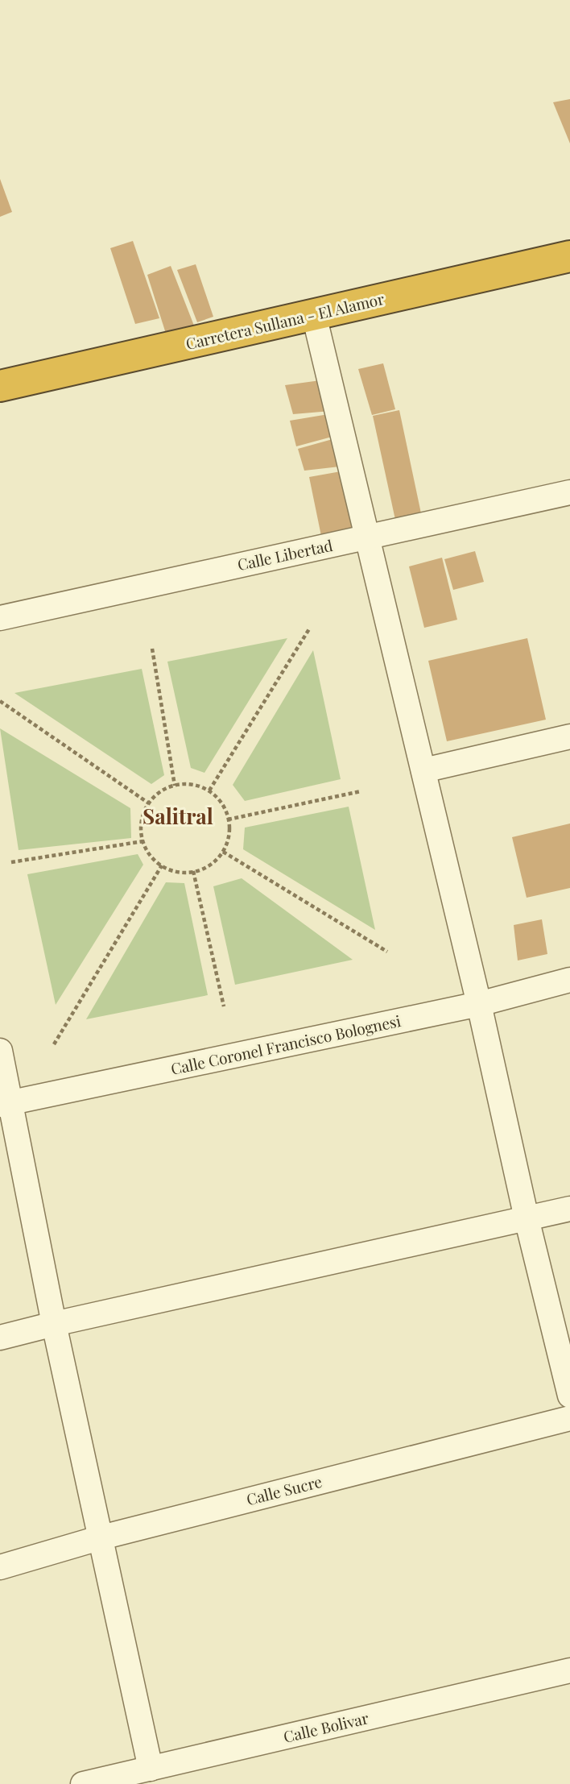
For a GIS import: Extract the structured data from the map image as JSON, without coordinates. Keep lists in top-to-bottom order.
{
  "streets": {
    "highway": ["Carretera Sullana - El Alamor"],
    "street": [
      "Calle Libertad",
      "Calle Coronel Francisco Bolognesi",
      "Calle Sucre",
      "Calle Bolivar"
    ]
  },
  "districts": ["Salitral"]
}
